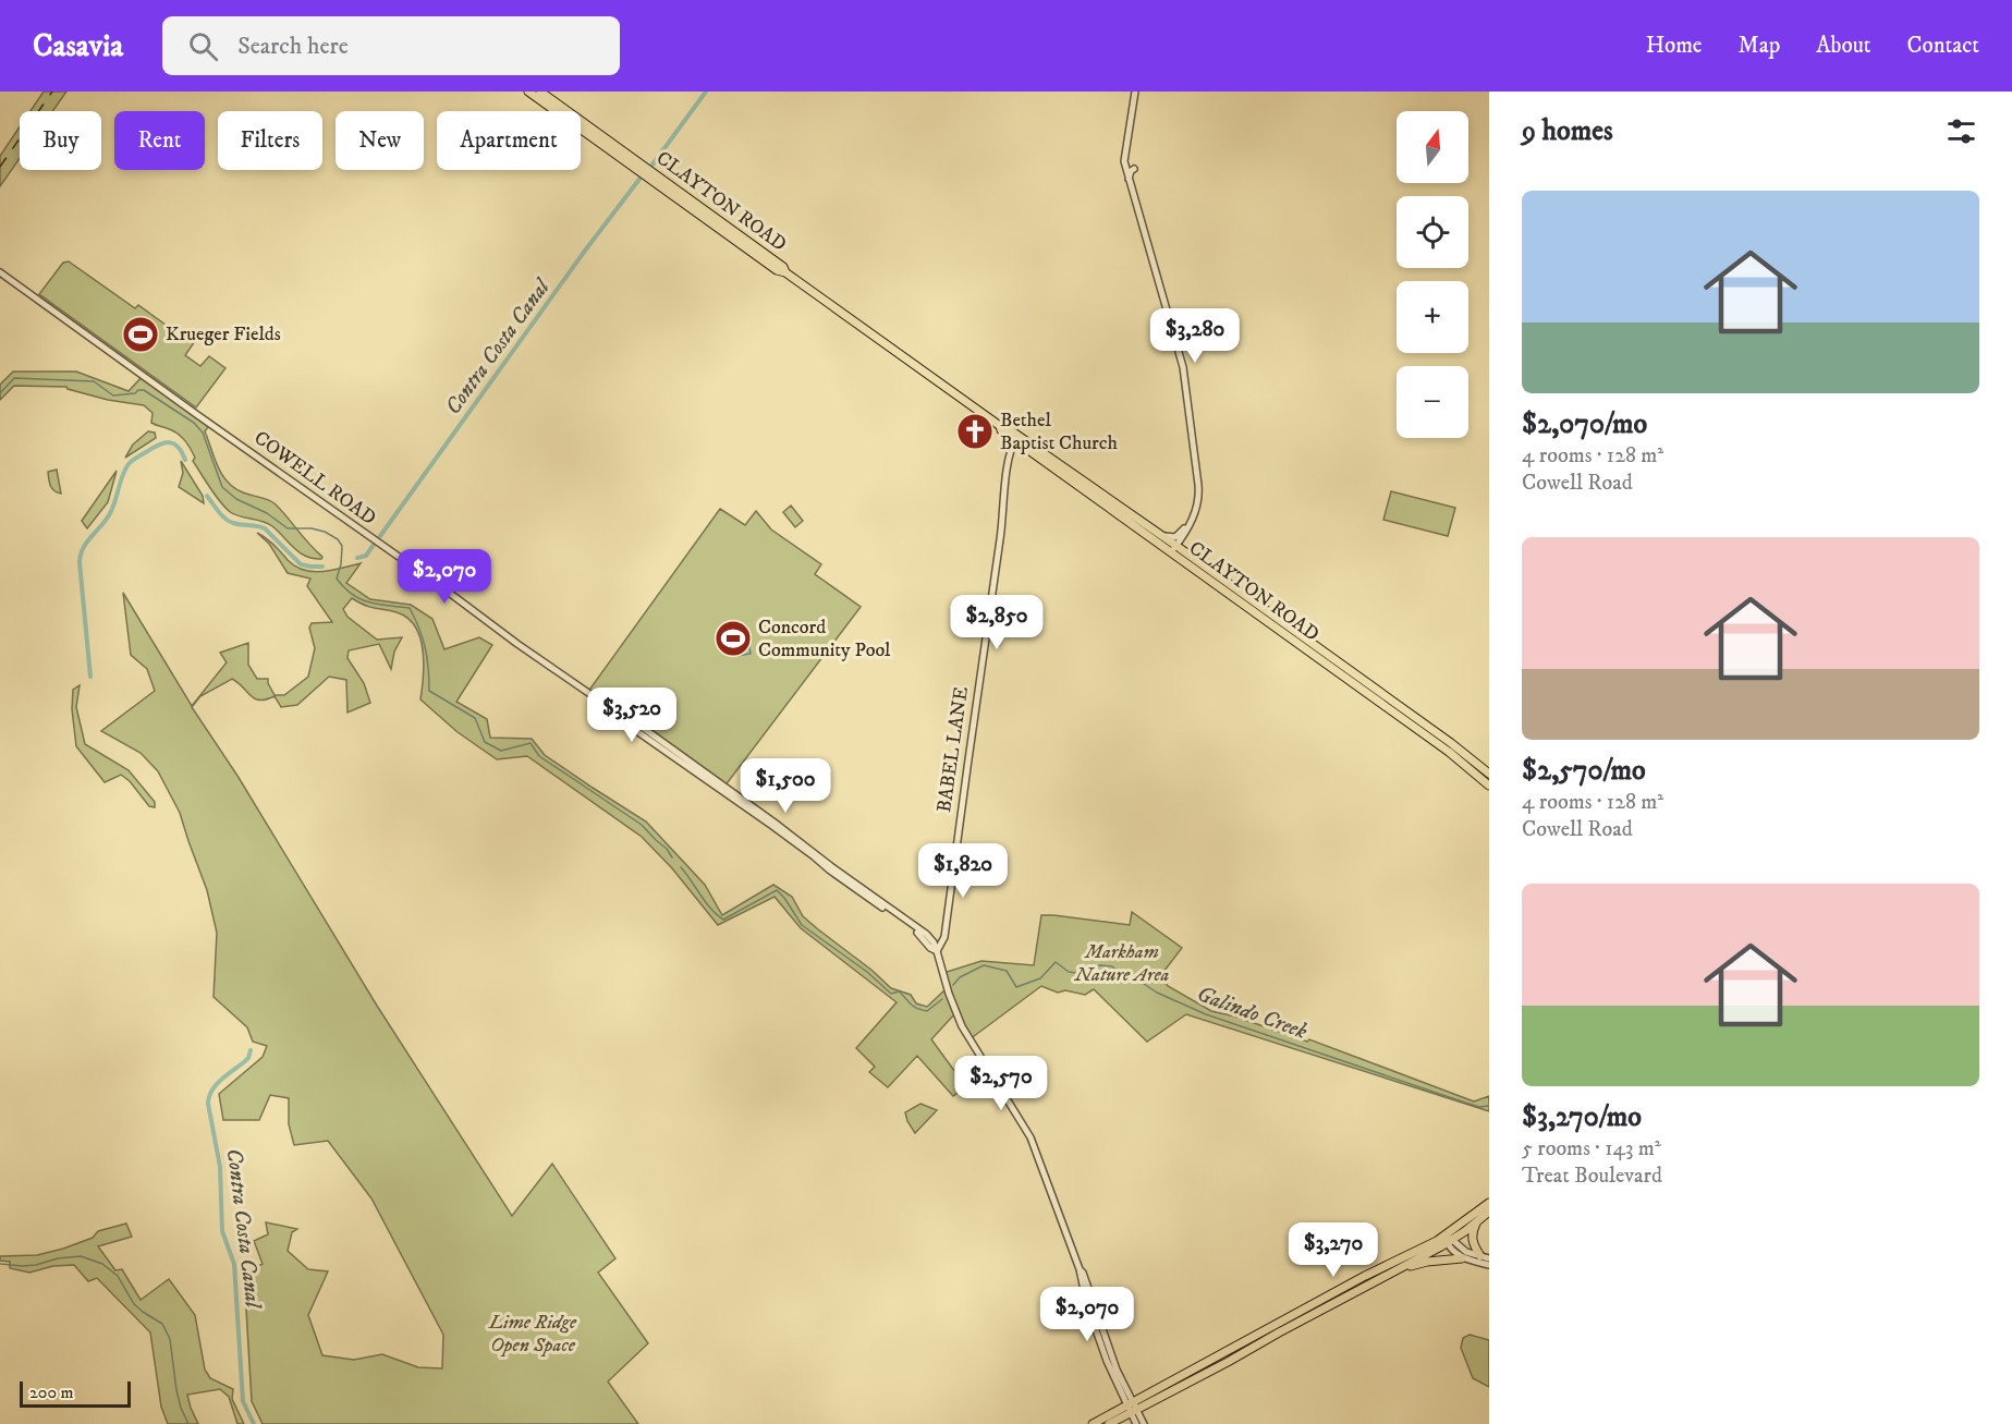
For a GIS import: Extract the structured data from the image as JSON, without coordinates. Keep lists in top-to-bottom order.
{
  "streets": {
    "main road": ["CLAYTON ROAD"],
    "street": ["COWELL ROAD", "BABEL LANE"]
  },
  "crossings": [
    ["CLAYTON ROAD", "BABEL LANE"],
    ["COWELL ROAD", "BABEL LANE"]
  ],
  "water": ["Contra Costa Canal", "Galindo Creek"],
  "parks": ["Markham Nature Area", "Lime Ridge Open Space"],
  "places": {
    "sports": ["Krueger Fields", "Concord Community Pool"],
    "church": ["Bethel Baptist Church"]
  },
  "scale_bar": "200 m",
  "north": "top",
  "page": {
    "header": "Casavia",
    "search": "Search here",
    "nav": [
      "Home",
      "Map",
      "About",
      "Contact"
    ],
    "heading": "9 homes",
    "map_buttons": ["+", "−"],
    "chip": [
      "Buy",
      "Rent",
      "Filters",
      "New",
      "Apartment"
    ],
    "list": [
      {
        "name": "$2,070/mo",
        "note": "4 rooms · 128 m² · Cowell Road"
      },
      {
        "name": "$2,570/mo",
        "note": "4 rooms · 128 m² · Cowell Road"
      },
      {
        "name": "$3,270/mo",
        "note": "5 rooms · 143 m² · Treat Boulevard"
      }
    ],
    "price": [
      "$3,280",
      "$2,070",
      "$2,850",
      "$3,520",
      "$1,500",
      "$1,820",
      "$2,570",
      "$3,270",
      "$2,070"
    ],
    "scale": "200 m"
  }
}
